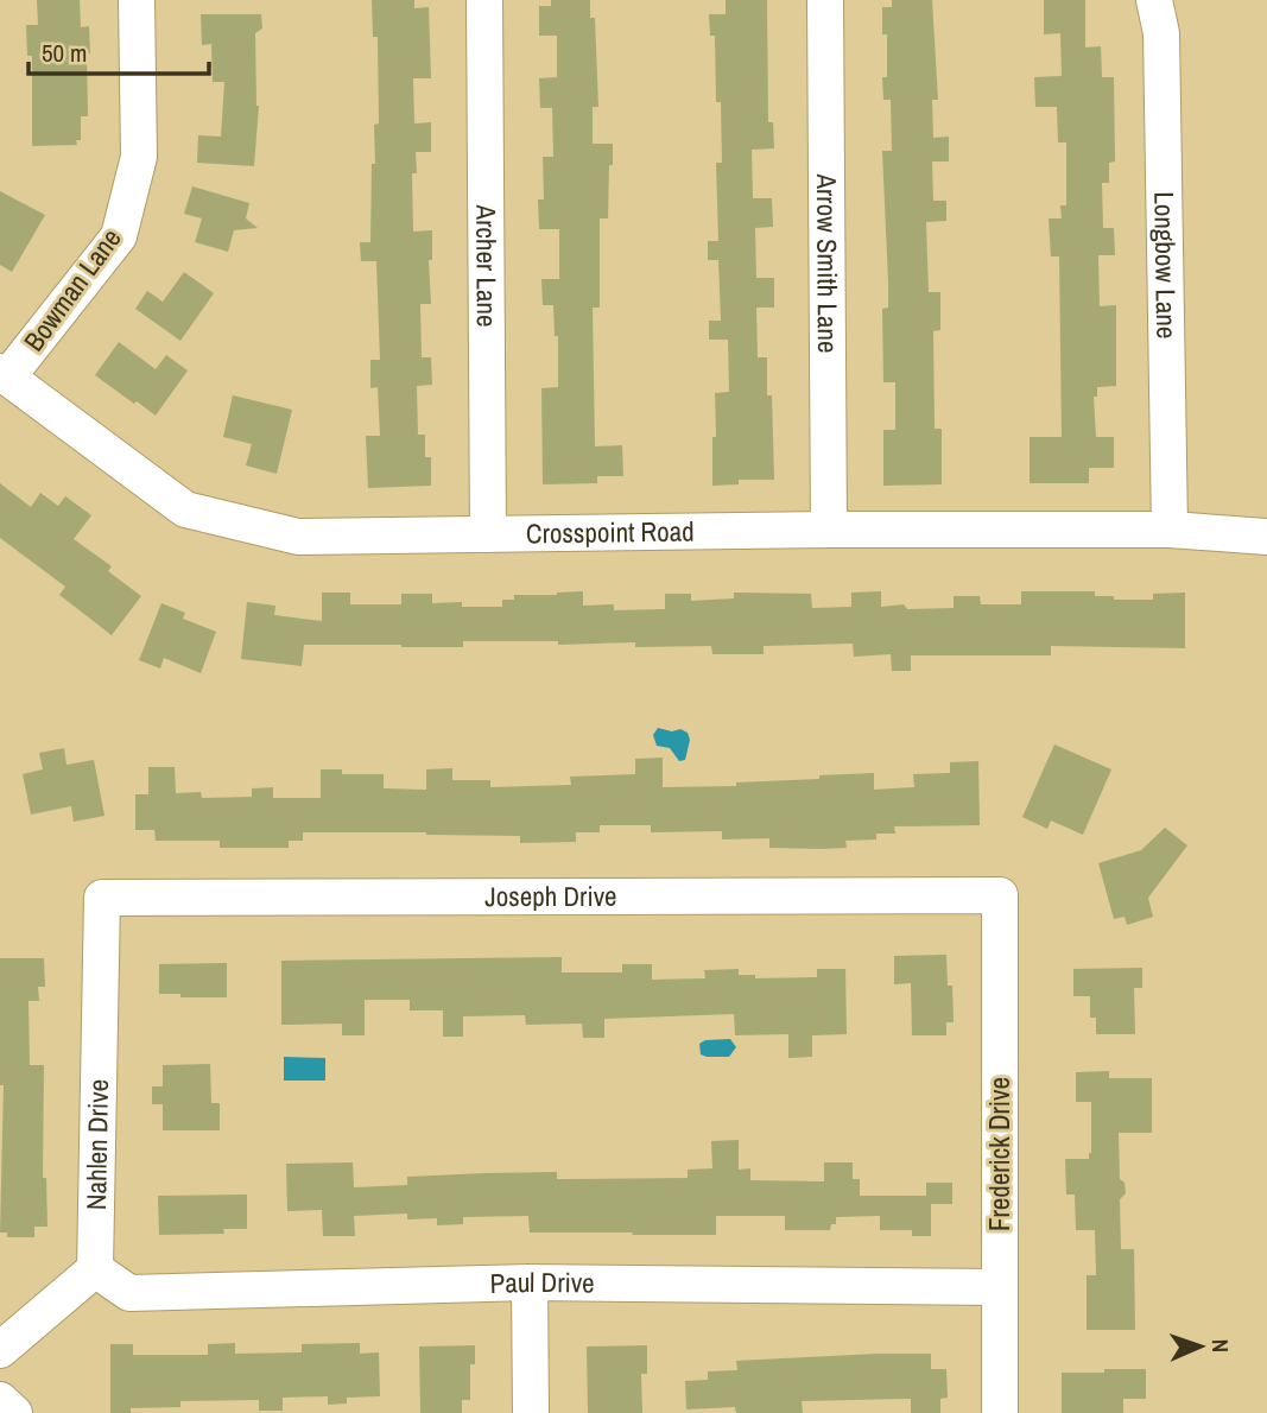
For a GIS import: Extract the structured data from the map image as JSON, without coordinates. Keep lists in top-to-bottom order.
{
  "streets": {
    "street": [
      "Arrow Smith Lane",
      "Longbow Lane",
      "Archer Lane",
      "Bowman Lane",
      "Crosspoint Road",
      "Joseph Drive",
      "Nahlen Drive",
      "Frederick Drive",
      "Paul Drive"
    ]
  },
  "crossings": [
    ["Arrow Smith Lane", "Crosspoint Road"],
    ["Longbow Lane", "Crosspoint Road"],
    ["Archer Lane", "Crosspoint Road"],
    ["Bowman Lane", "Crosspoint Road"],
    ["Joseph Drive", "Nahlen Drive"],
    ["Joseph Drive", "Frederick Drive"],
    ["Nahlen Drive", "Paul Drive"],
    ["Frederick Drive", "Paul Drive"]
  ],
  "scale_bar": "50 m",
  "north": "right"
}
